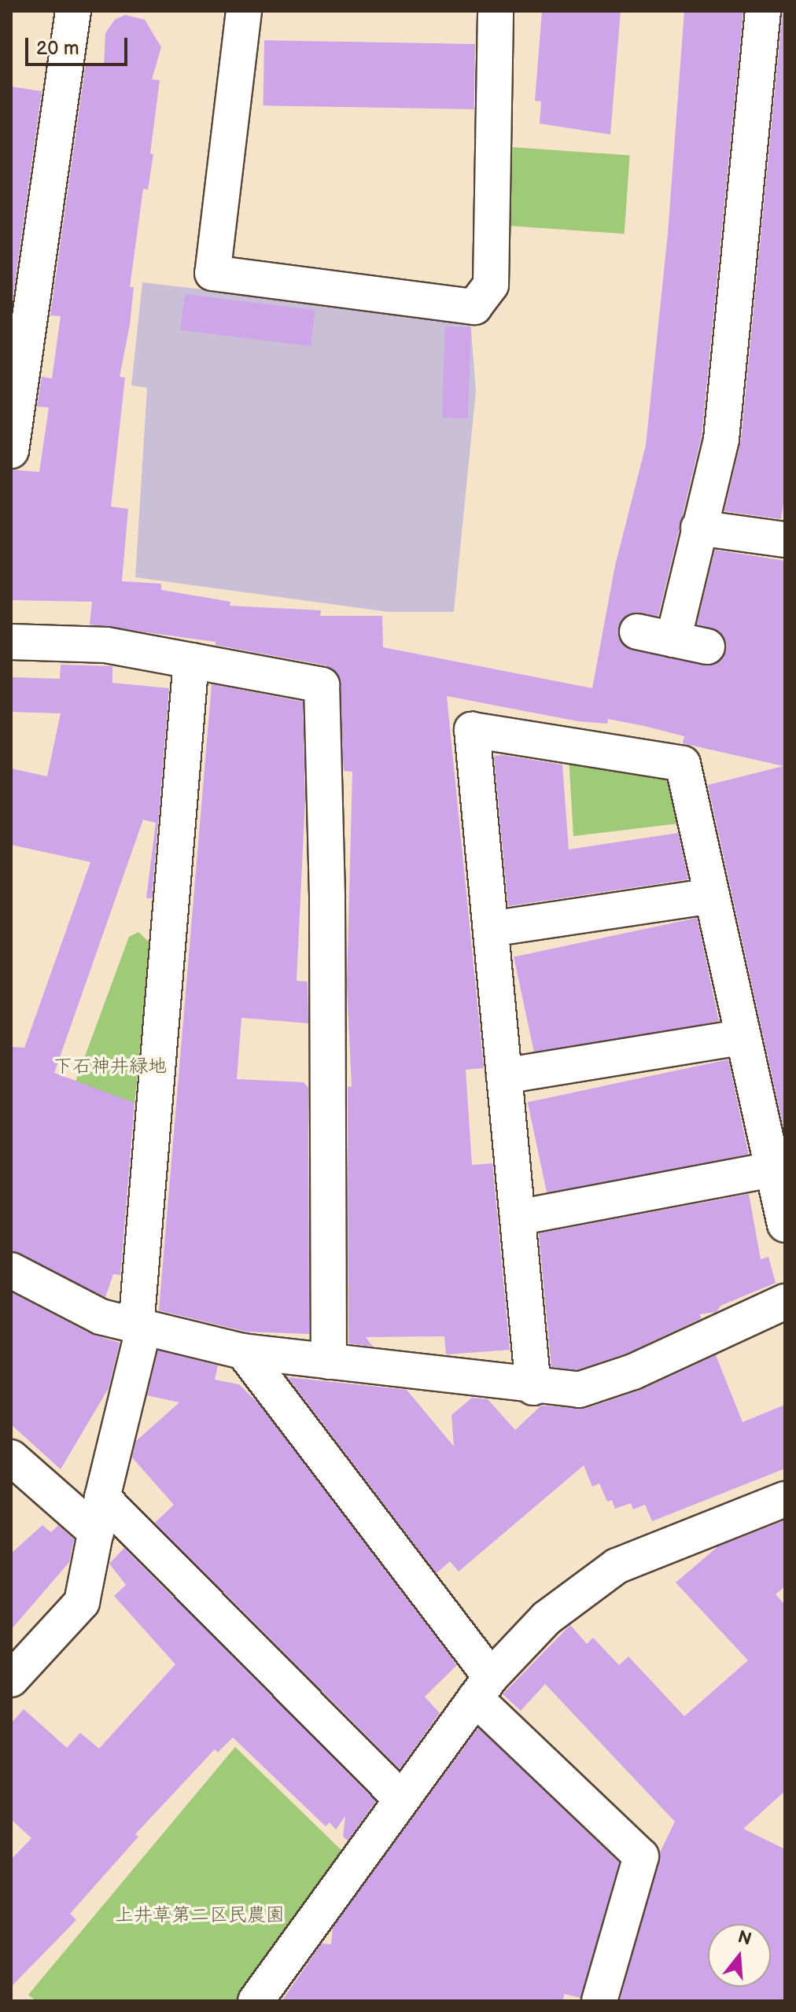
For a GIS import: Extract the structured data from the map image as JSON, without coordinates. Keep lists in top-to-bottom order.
{
  "parks": ["下石神井緑地", "上井草第二区民農園"],
  "scale_bar": "20 m",
  "north": "top"
}
